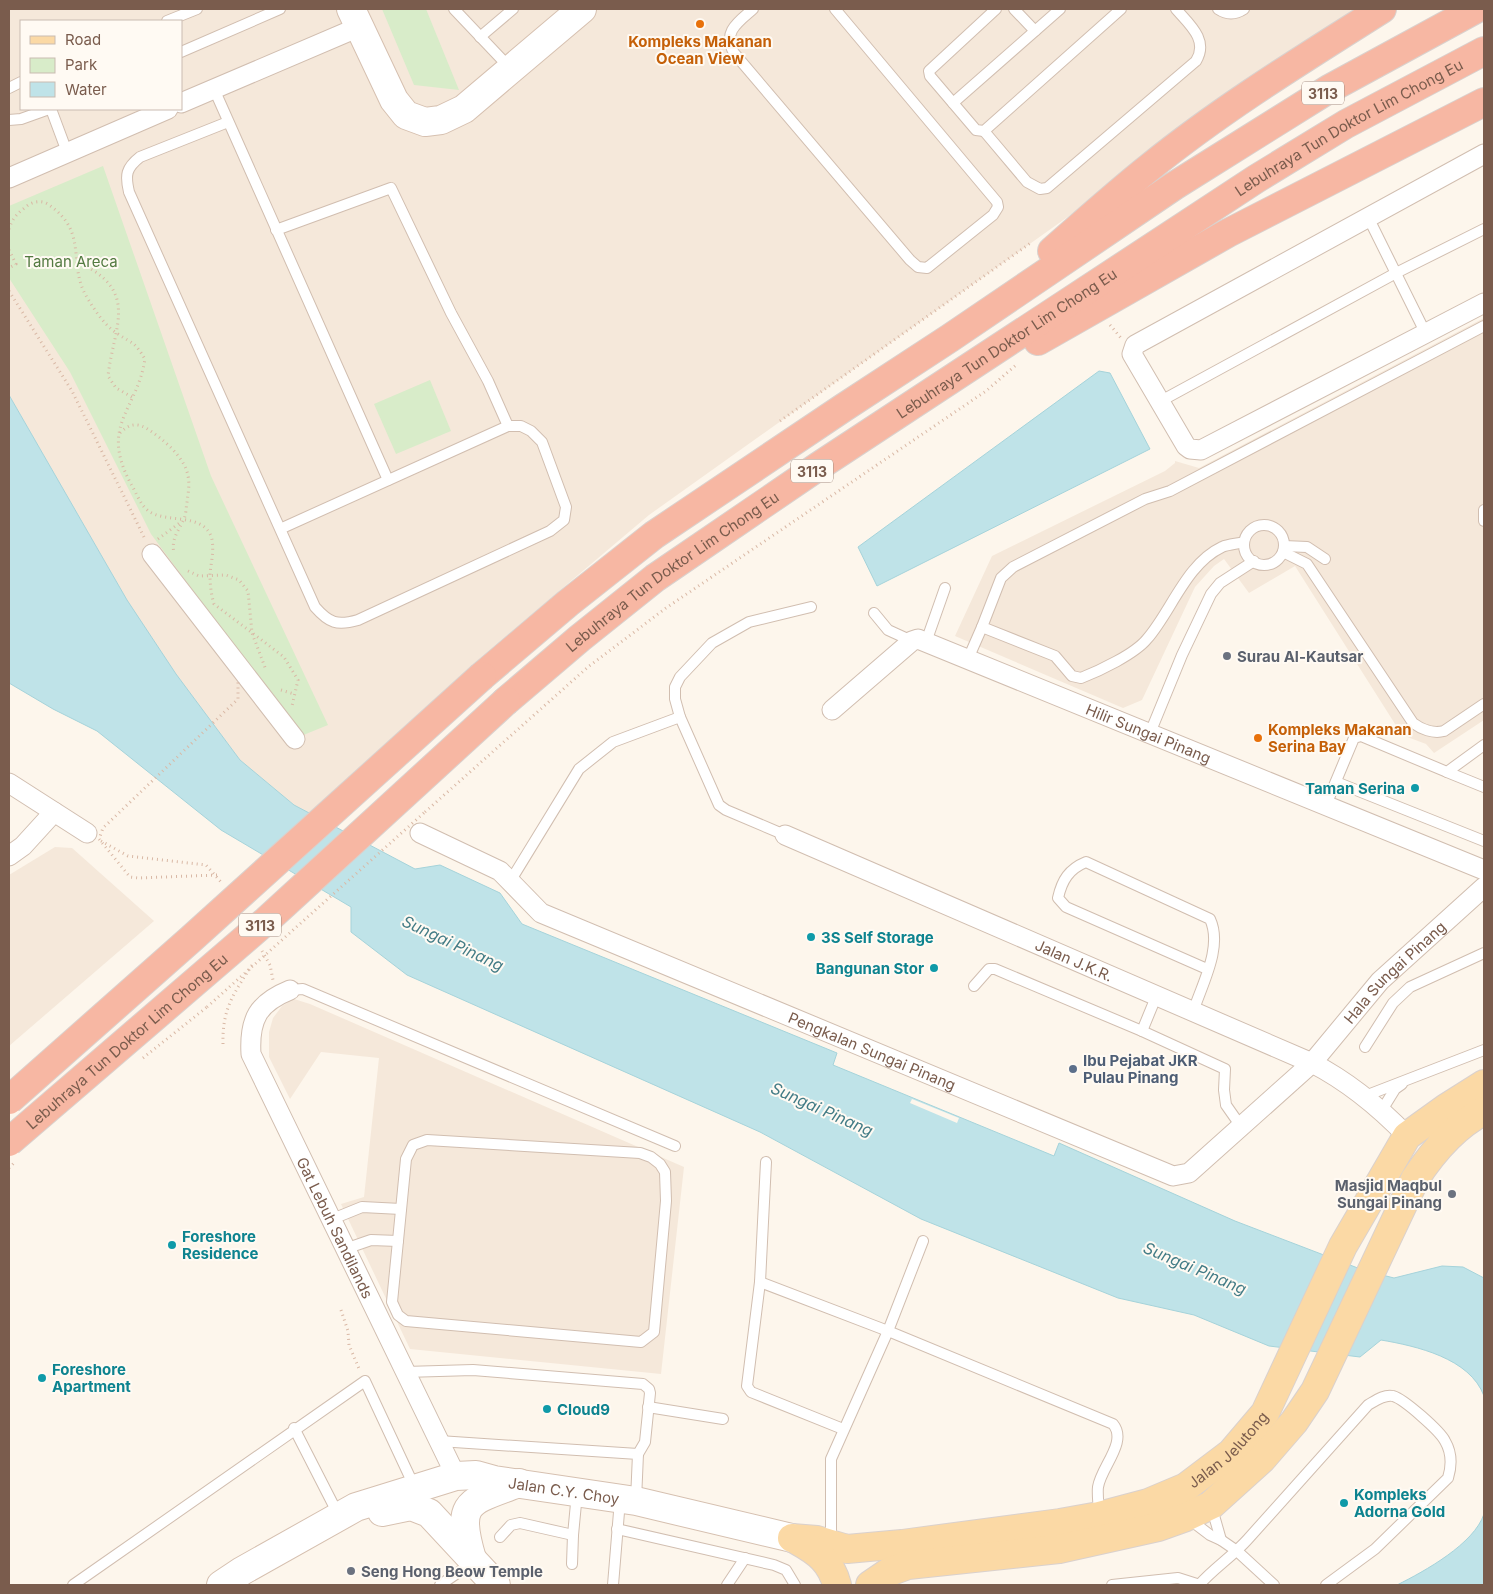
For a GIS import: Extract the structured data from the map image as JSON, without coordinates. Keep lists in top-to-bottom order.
{
  "streets": {
    "highway": ["3113", "Lebuhraya Tun Doktor Lim Chong Eu"],
    "main road": ["Jalan Jelutong"],
    "street": [
      "Hilir Sungai Pinang",
      "Jalan J.K.R.",
      "Hala Sungai Pinang",
      "Pengkalan Sungai Pinang",
      "Gat Lebuh Sandilands",
      "Jalan C.Y. Choy"
    ]
  },
  "crossings": [
    ["Jalan J.K.R.", "Hala Sungai Pinang"],
    ["Jalan J.K.R.", "Pengkalan Sungai Pinang"],
    ["Jalan J.K.R.", "Jalan Jelutong"],
    ["Hala Sungai Pinang", "Pengkalan Sungai Pinang"],
    ["Gat Lebuh Sandilands", "Jalan C.Y. Choy"],
    ["Jalan Jelutong", "Jalan C.Y. Choy"]
  ],
  "water": ["Sungai Pinang"],
  "parks": ["Taman Areca"],
  "places": [
    "Kompleks Makanan Ocean View",
    "Surau Al-Kautsar",
    "Kompleks Makanan Serina Bay",
    "Taman Serina",
    "3S Self Storage",
    "Bangunan Stor",
    "Ibu Pejabat JKR Pulau Pinang",
    "Masjid Maqbul Sungai Pinang",
    "Foreshore Residence",
    "Foreshore Apartment",
    "Cloud9",
    "Kompleks Adorna Gold",
    "Seng Hong Beow Temple"
  ],
  "legend": ["Road", "Park", "Water"]
}
